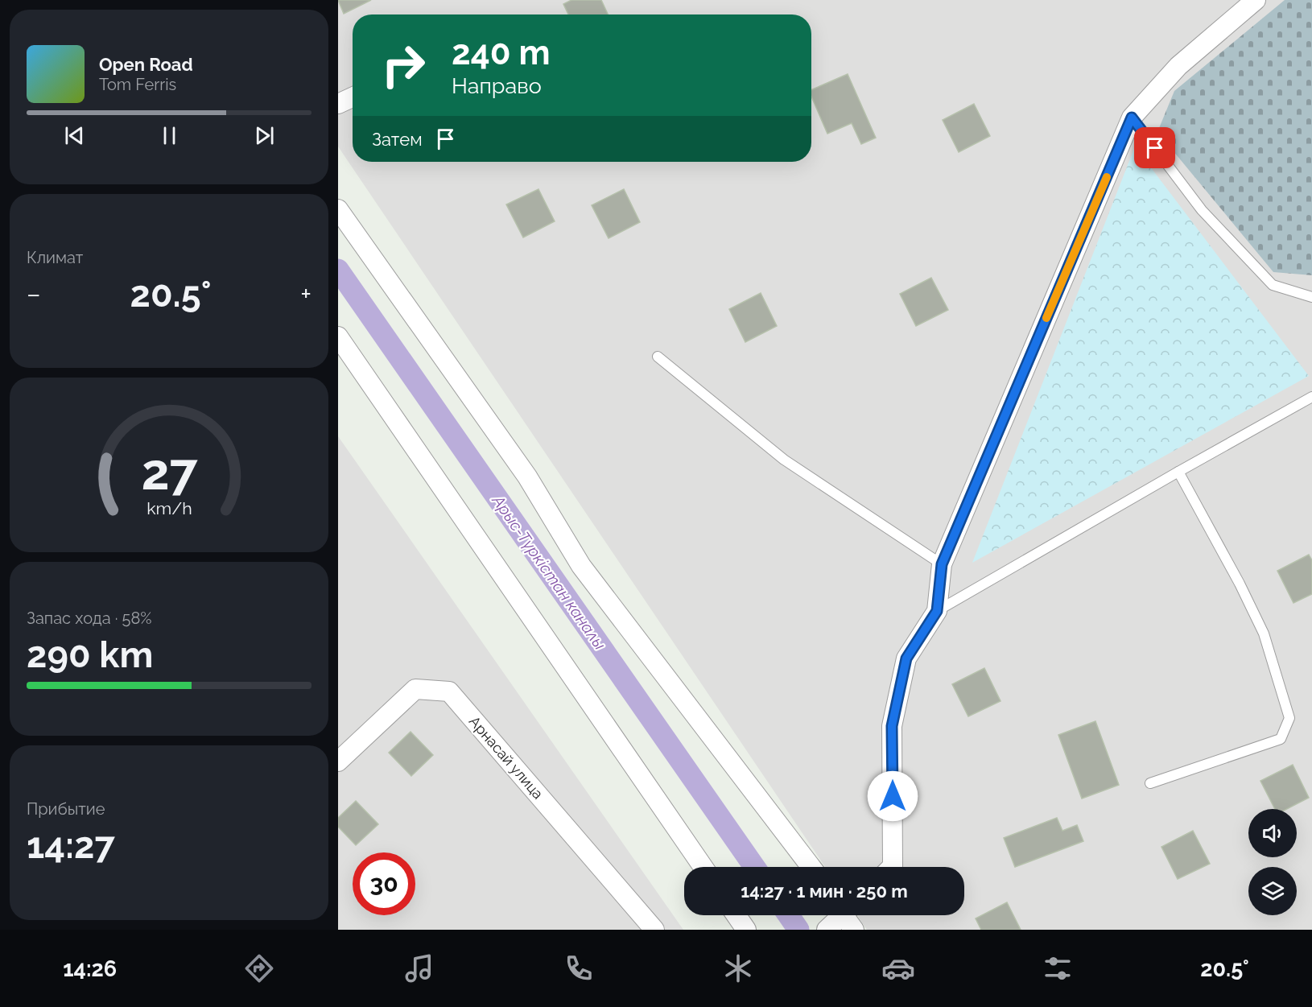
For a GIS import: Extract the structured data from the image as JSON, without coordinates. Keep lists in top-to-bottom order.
{
  "streets": {
    "street": ["Арнасай улица"]
  },
  "water": ["Арыс-Түркістан каналы"],
  "page": {
    "turn": ["240 m", "Направо"],
    "song": ["Open Road", "Tom Ferris"],
    "then": "Затем",
    "tile": [
      "Климат",
      ["Запас хода · 58%", "290 km"],
      ["Прибытие", "14:27"]
    ],
    "heat": ["−", "20.5°", "+"],
    "limit": "30",
    "trip": "14:27 · 1 мин · 250 m",
    "tabs": ["14:26", "20.5°"],
    "gauge": ["27", "km/h"]
  }
}
